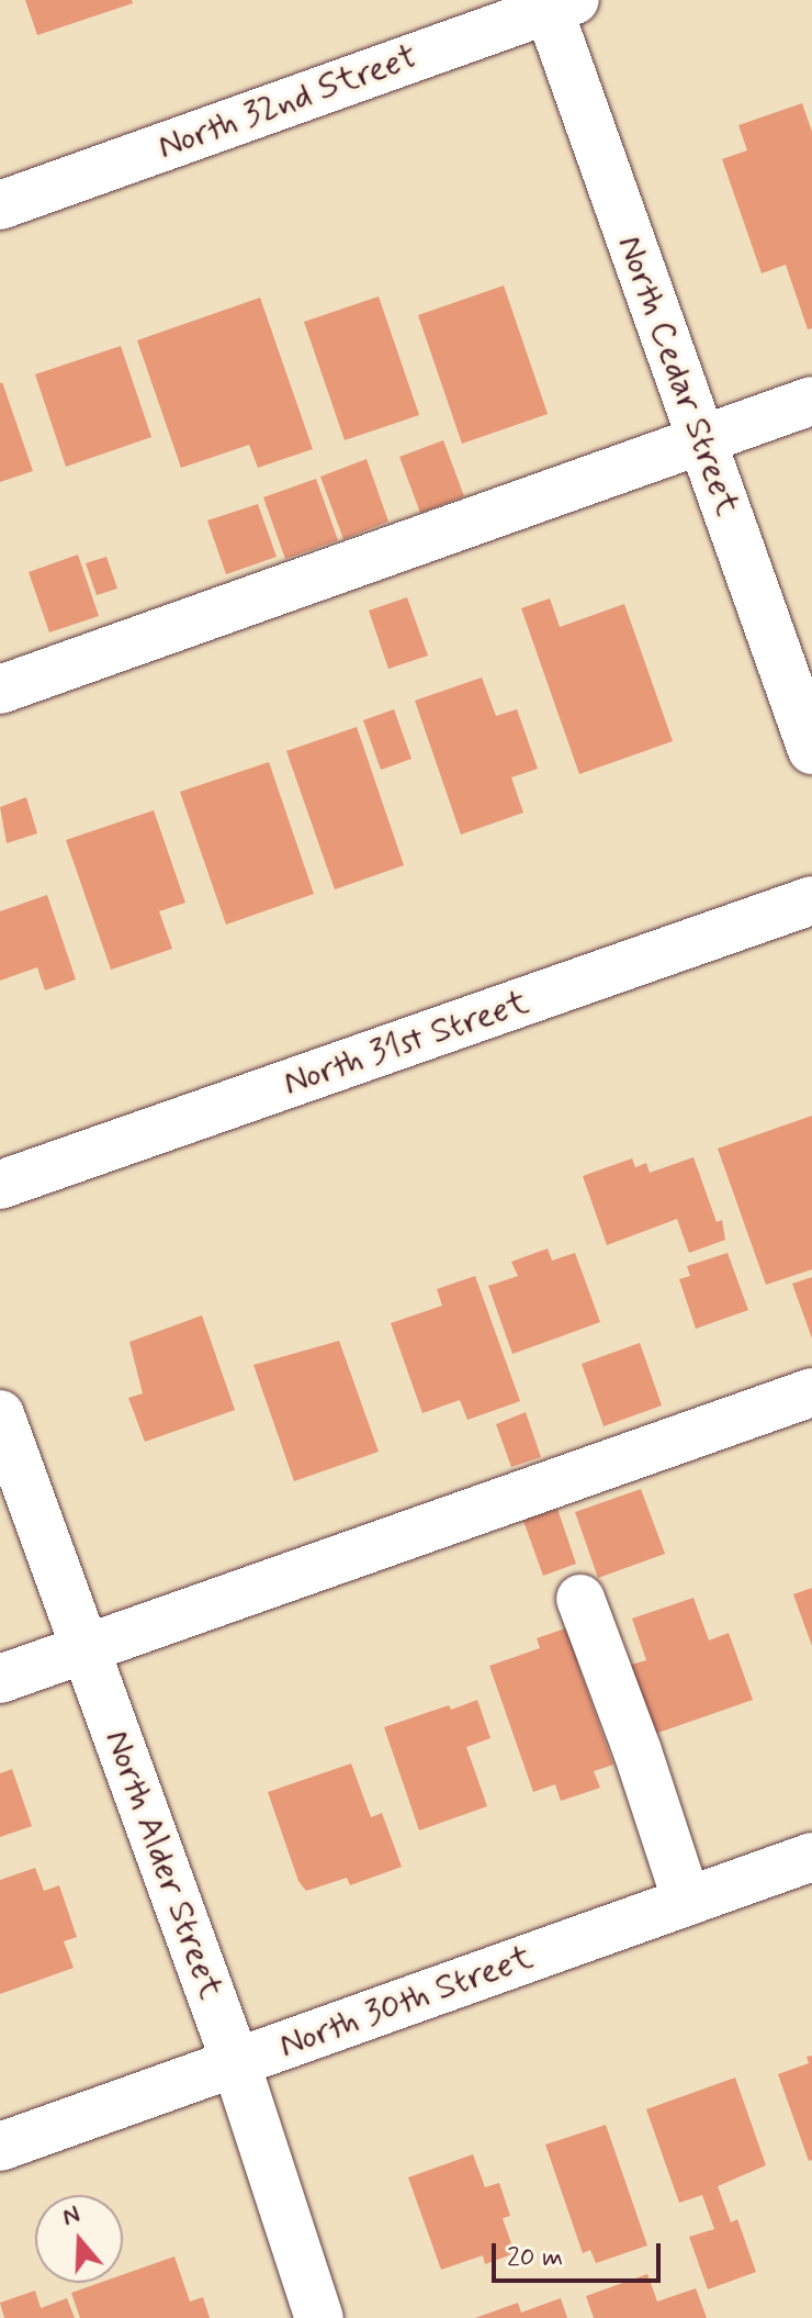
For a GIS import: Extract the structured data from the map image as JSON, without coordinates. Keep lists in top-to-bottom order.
{
  "streets": {
    "street": [
      "North 32nd Street",
      "North Cedar Street",
      "North 31st Street",
      "North Alder Street",
      "North 30th Street"
    ]
  },
  "crossings": [
    ["North 32nd Street", "North Cedar Street"],
    ["North Alder Street", "North 30th Street"]
  ],
  "scale_bar": "20 m",
  "north": "top"
}
